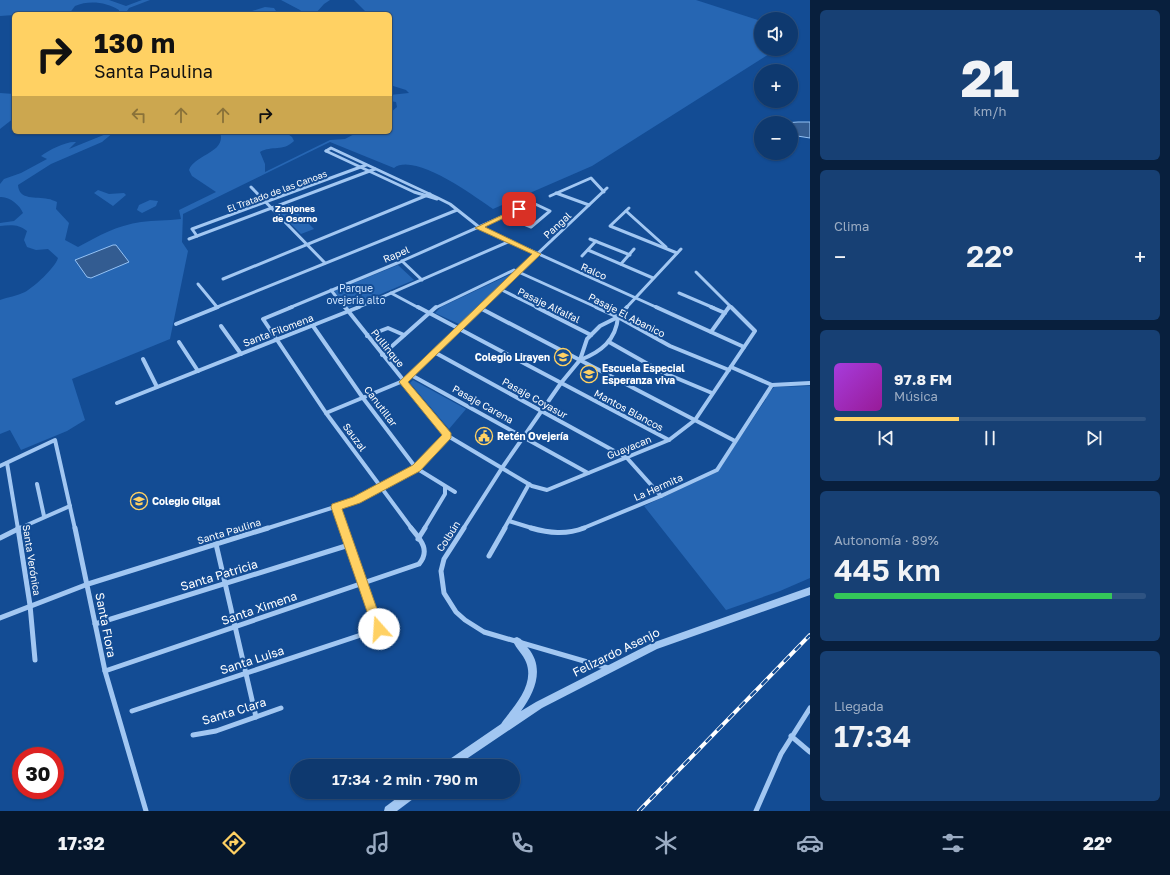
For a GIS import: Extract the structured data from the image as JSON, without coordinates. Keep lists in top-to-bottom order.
{
  "streets": {
    "street": [
      "El Tratado de las Canoas",
      "Pangal",
      "Rapel",
      "Ralco",
      "Pasaje Alfalfal",
      "Pasaje El Abanico",
      "Santa Filomena",
      "Pullinque",
      "Pasaje Coyasur",
      "Pasaje Carena",
      "Canutillar",
      "Mantos Blancos",
      "Sauzal",
      "Guayacan",
      "La Hermita",
      "Santa Paulina",
      "Colbún",
      "Santa Verónica",
      "Santa Patricia",
      "Santa Ximena",
      "Santa Flora",
      "Felizardo Asenjo",
      "Santa Luisa",
      "Santa Clara"
    ]
  },
  "crossings": [
    ["El Tratado de las Canoas", "Ralco"],
    ["Pangal", "Ralco"],
    ["Pangal", "Pasaje Alfalfal"],
    ["Pangal", "Pasaje El Abanico"],
    ["Pangal", "Pullinque"],
    ["Pangal", "Pasaje Coyasur"],
    ["Pangal", "Pasaje Carena"],
    ["Pangal", "Canutillar"],
    ["Pangal", "Mantos Blancos"],
    ["Pangal", "Sauzal"],
    ["Rapel", "Ralco"],
    ["Rapel", "Pullinque"],
    ["Rapel", "Sauzal"],
    ["Ralco", "Santa Filomena"],
    ["Ralco", "Guayacan"],
    ["Ralco", "Colbún"],
    ["Pasaje Alfalfal", "Colbún"],
    ["Pasaje El Abanico", "Guayacan"],
    ["Pasaje El Abanico", "Colbún"],
    ["Santa Filomena", "Pullinque"],
    ["Santa Filomena", "Canutillar"],
    ["Santa Filomena", "Mantos Blancos"],
    ["Santa Filomena", "Sauzal"],
    ["Pullinque", "Guayacan"],
    ["Pullinque", "Santa Paulina"],
    ["Pullinque", "Colbún"],
    ["Pasaje Coyasur", "Guayacan"],
    ["Pasaje Coyasur", "La Hermita"],
    ["Pasaje Coyasur", "Colbún"],
    ["Pasaje Carena", "Guayacan"],
    ["Pasaje Carena", "Colbún"],
    ["Canutillar", "Santa Paulina"],
    ["Mantos Blancos", "Guayacan"],
    ["Mantos Blancos", "Colbún"],
    ["Sauzal", "Santa Paulina"],
    ["Sauzal", "Santa Ximena"],
    ["Santa Paulina", "Santa Verónica"],
    ["Santa Paulina", "Santa Flora"],
    ["Colbún", "Felizardo Asenjo"],
    ["Santa Verónica", "Santa Flora"],
    ["Santa Patricia", "Santa Flora"],
    ["Santa Ximena", "Santa Flora"],
    ["Santa Ximena", "Santa Luisa"]
  ],
  "districts": ["Zanjones de Osorno"],
  "parks": ["Parque ovejeria alto"],
  "places": {
    "school or university": ["Colegio Lirayen", "Escuela Especial Esperanza viva", "Colegio Gilgal"],
    "public building": ["Retén Ovejería"]
  },
  "page": {
    "tile": [
      ["21", "km/h"],
      "Clima",
      ["Autonomía · 89%", "445 km"],
      ["Llegada", "17:34"]
    ],
    "map_buttons": ["+", "−"],
    "turn": ["130 m", "Santa Paulina"],
    "heat": ["−", "22°", "+"],
    "song": ["97.8 FM", "Música"],
    "limit": "30",
    "trip": "17:34 · 2 min · 790 m",
    "tabs": ["17:32", "22°"]
  }
}
